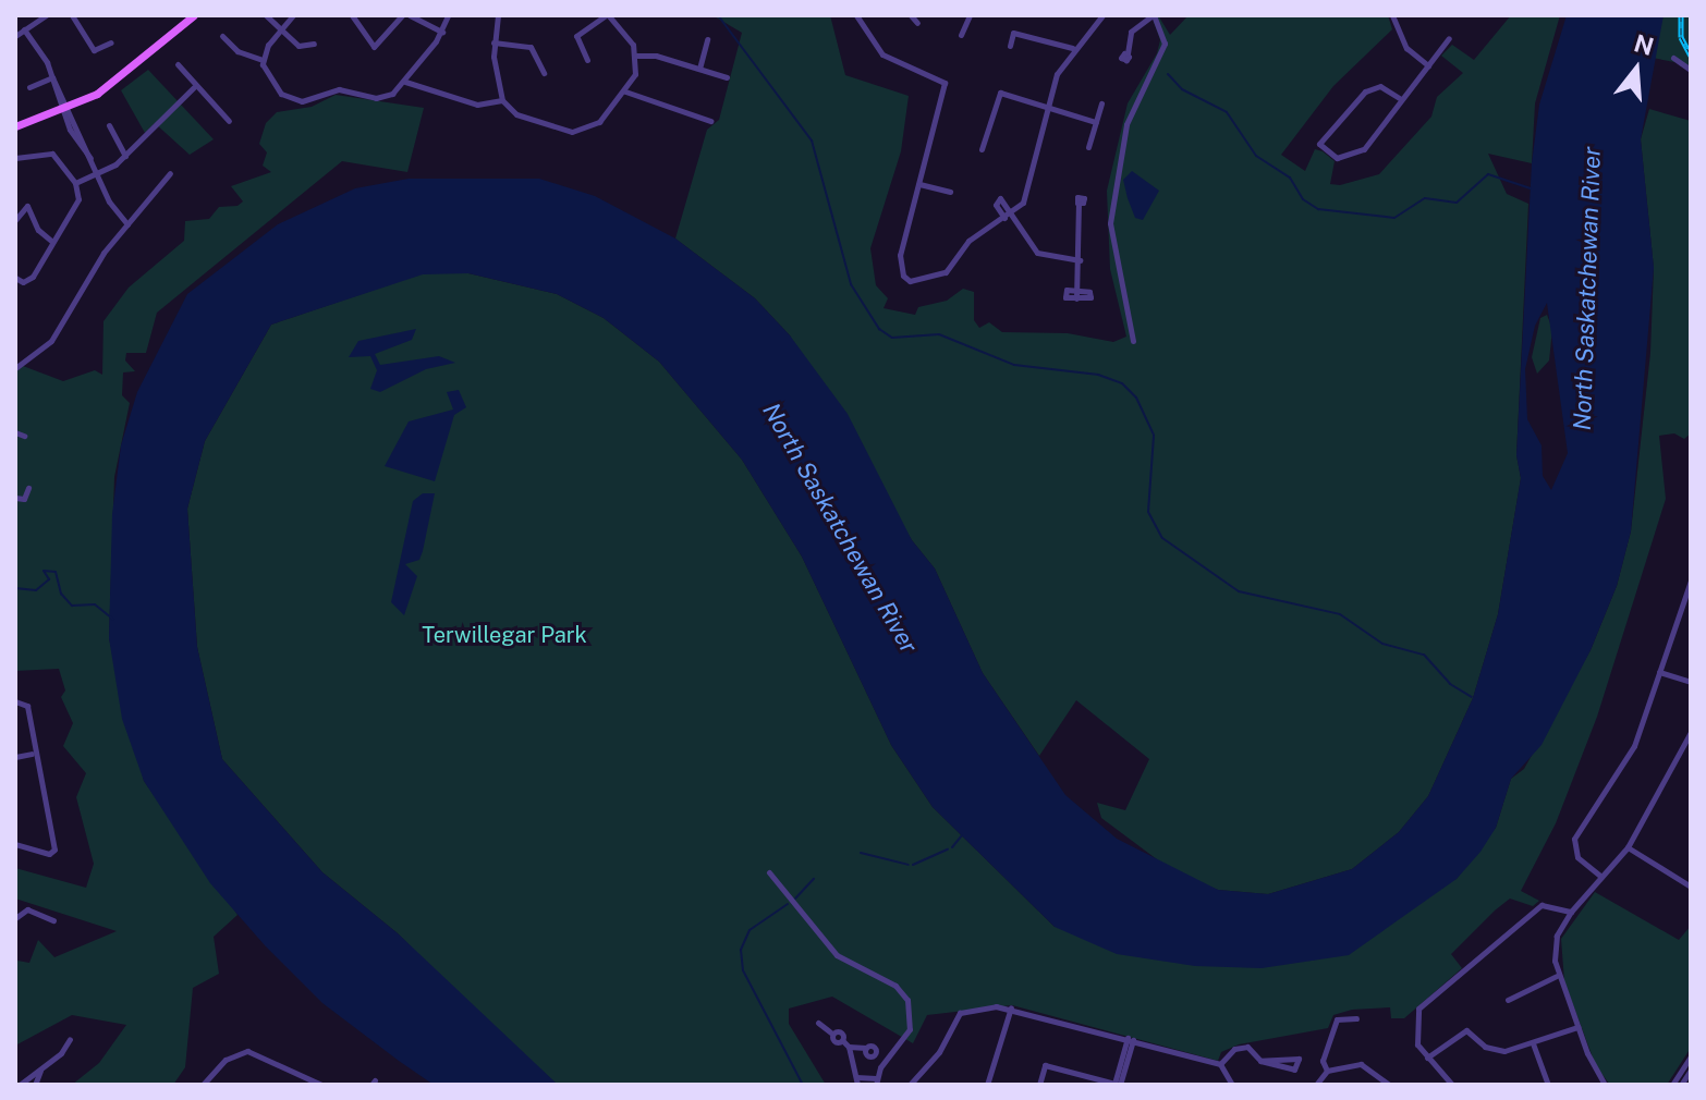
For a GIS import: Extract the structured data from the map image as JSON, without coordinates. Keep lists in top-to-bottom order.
{
  "water": ["North Saskatchewan River"],
  "parks": ["Terwillegar Park"],
  "north": "top"
}
